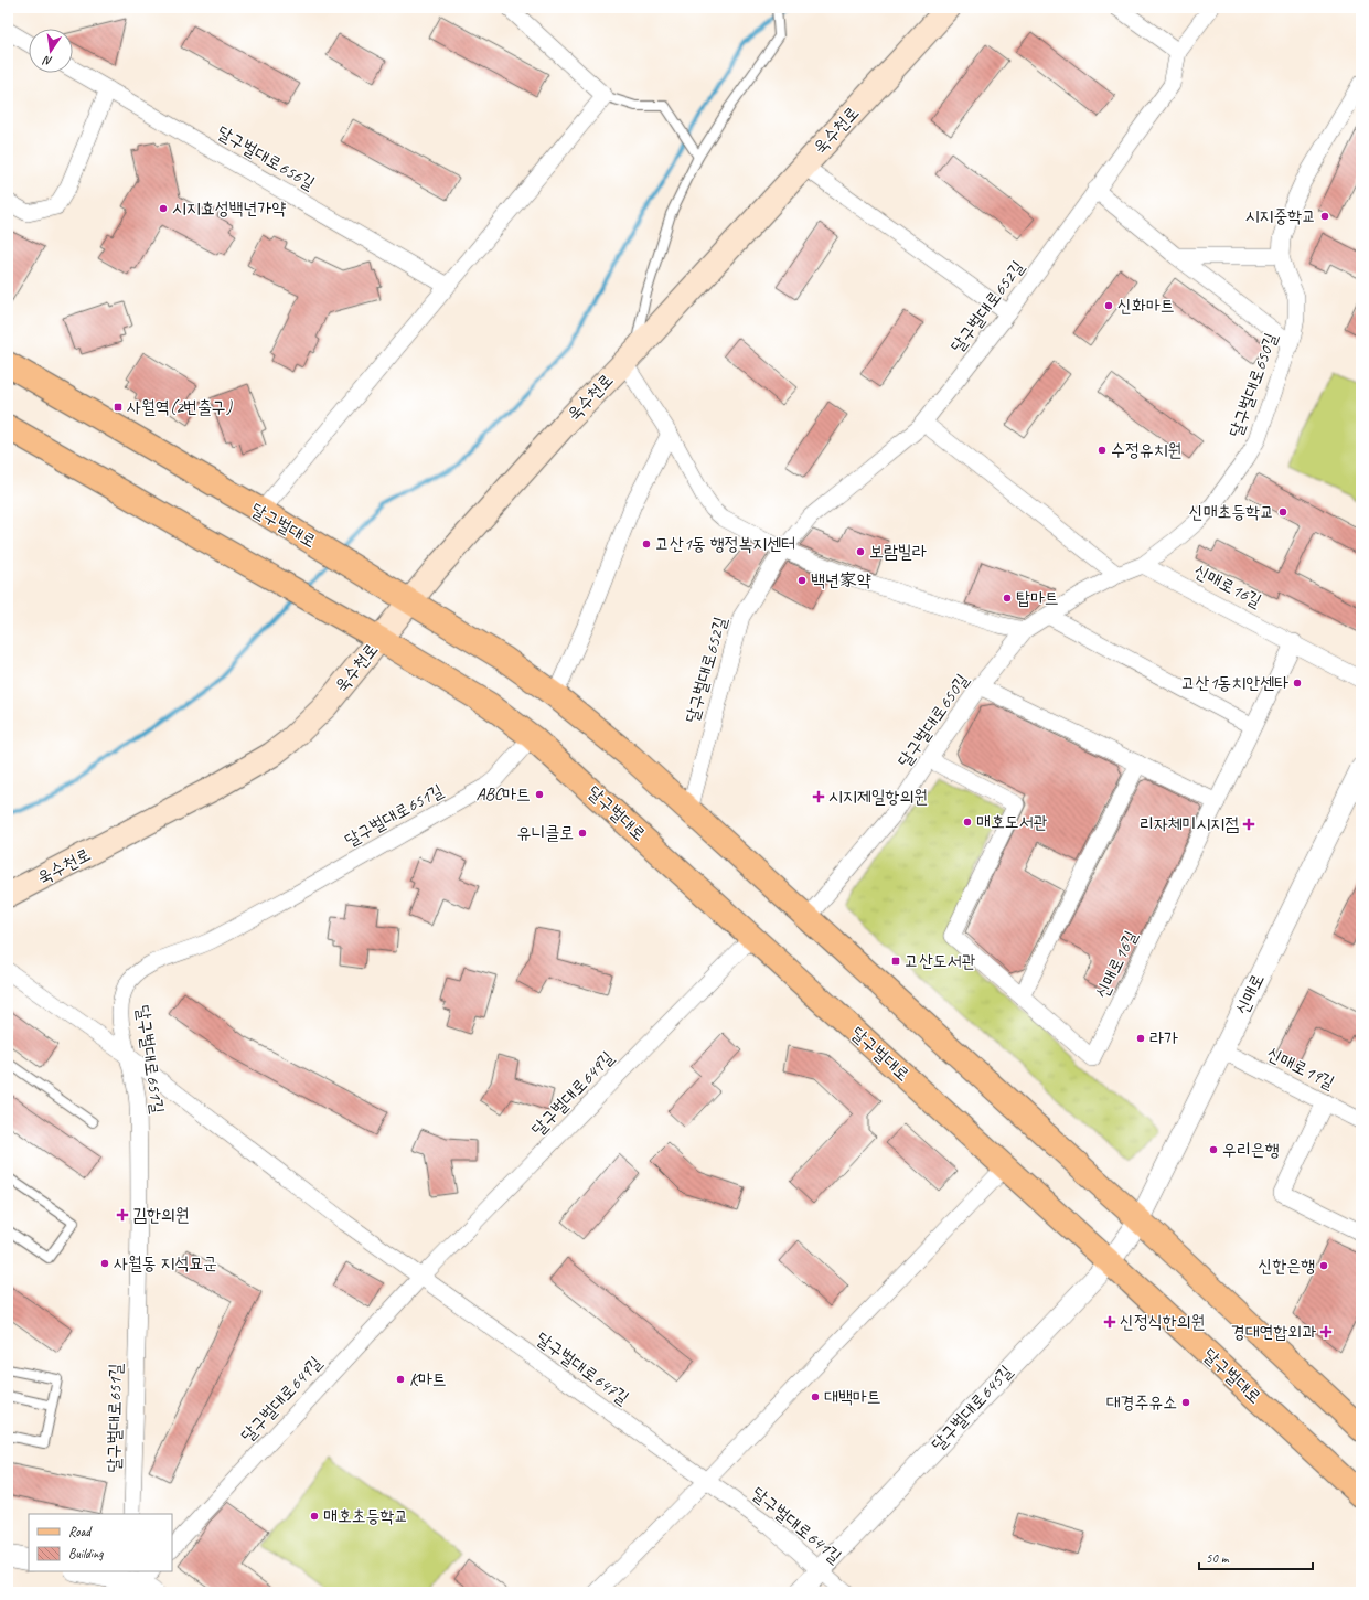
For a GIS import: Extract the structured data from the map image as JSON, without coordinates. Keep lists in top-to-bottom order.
{
  "streets": {
    "main road": ["욱수천로", "달구벌대로"],
    "street": [
      "달구벌대로656길",
      "달구벌대로652길",
      "달구벌대로650길",
      "신매로16길",
      "달구벌대로651길",
      "신매로",
      "신매로19길",
      "달구벌대로649길",
      "달구벌대로647길",
      "달구벌대로645길",
      "달구벌대로641길"
    ]
  },
  "crossings": [
    ["욱수천로", "달구벌대로"],
    ["달구벌대로652길", "달구벌대로"],
    ["달구벌대로650길", "달구벌대로"],
    ["달구벌대로650길", "신매로16길"],
    ["달구벌대로", "달구벌대로651길"],
    ["달구벌대로", "신매로"],
    ["달구벌대로", "달구벌대로649길"],
    ["달구벌대로", "달구벌대로645길"],
    ["신매로", "신매로19길"],
    ["신매로", "달구벌대로645길"],
    ["달구벌대로649길", "달구벌대로647길"],
    ["달구벌대로647길", "달구벌대로641길"],
    ["달구벌대로645길", "달구벌대로641길"]
  ],
  "places": {
    "other": [
      "시지효성백년가약",
      "시지중학교",
      "신화마트",
      "수정유치원",
      "신매초등학교",
      "고산1동 행정복지센터",
      "보람빌라",
      "백년家약",
      "탑마트",
      "고산1동치안센타",
      "ABC마트",
      "매호도서관",
      "유니클로",
      "라가",
      "우리은행",
      "사월동 지석묘군",
      "신한은행",
      "K마트",
      "대백마트",
      "대경주유소",
      "매호초등학교"
    ],
    "transit": ["사월역(2번출구)", "고산도서관"],
    "health": [
      "시지제일항의원",
      "리자체미시지점",
      "김한의원",
      "신정식한의원",
      "경대연합외과"
    ]
  },
  "legend": ["Road", "Building"],
  "scale_bar": "50 m",
  "north": "bottom"
}
